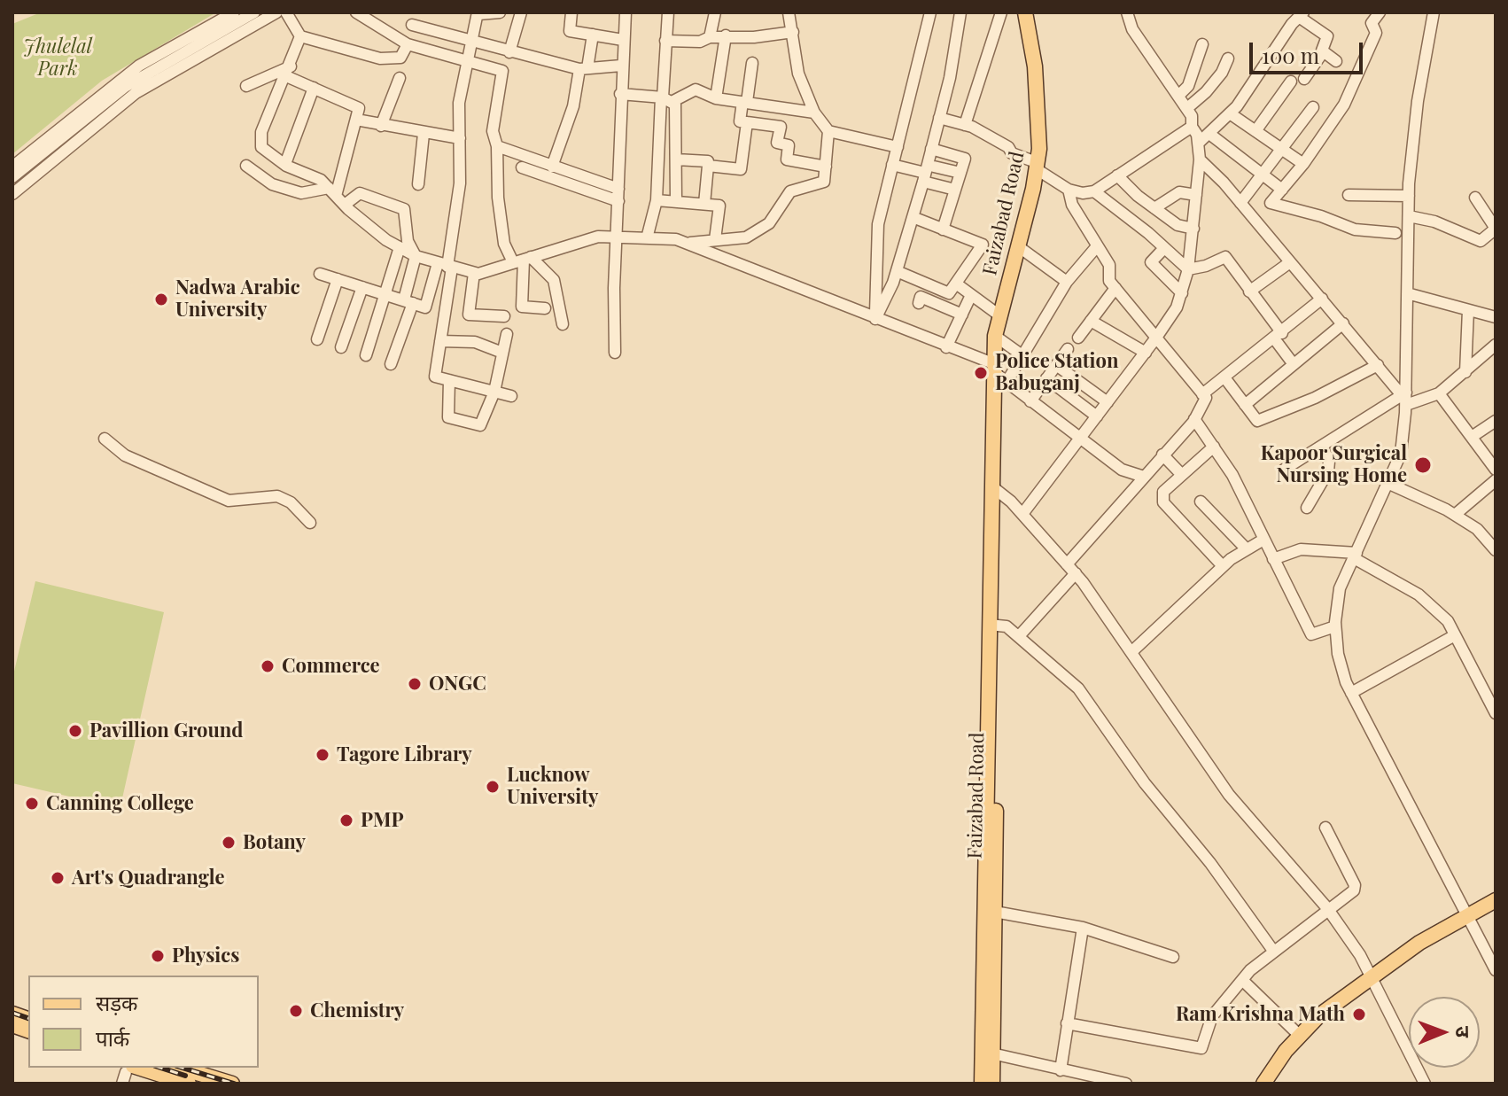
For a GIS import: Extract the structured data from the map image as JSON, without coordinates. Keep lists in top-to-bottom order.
{
  "streets": {
    "main road": ["Faizabad Road"]
  },
  "parks": ["Jhulelal Park"],
  "places": [
    "Nadwa Arabic University",
    "Police Station Babuganj",
    "Kapoor Surgical Nursing Home",
    "Commerce",
    "ONGC",
    "Pavillion Ground",
    "Tagore Library",
    "Lucknow University",
    "Canning College",
    "PMP",
    "Botany",
    "Art's Quadrangle",
    "Physics",
    "Chemistry",
    "Ram Krishna Math"
  ],
  "legend": ["सड़क", "पार्क"],
  "scale_bar": "100 m",
  "north": "right"
}
